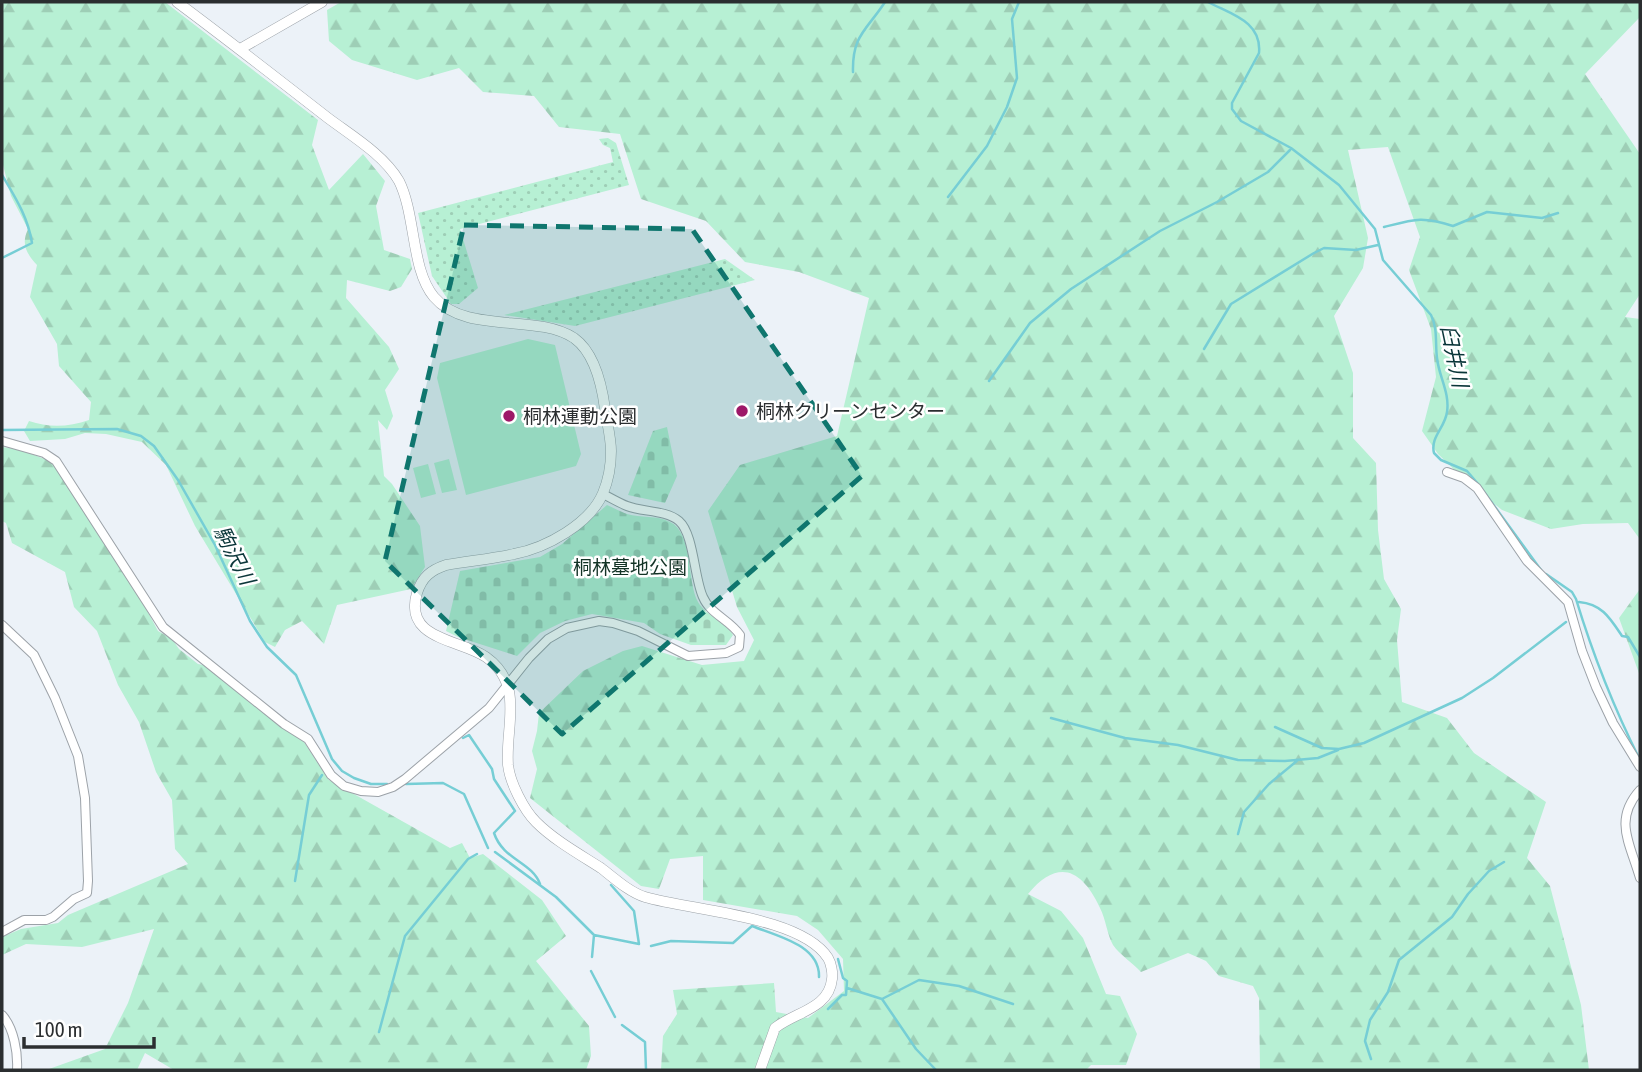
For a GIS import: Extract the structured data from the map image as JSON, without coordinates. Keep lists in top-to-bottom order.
{
  "water": ["臼井川", "駒沢川"],
  "parks": ["桐林墓地公園"],
  "places": ["桐林クリーンセンター", "桐林運動公園"],
  "scale_bar": "100 m"
}
